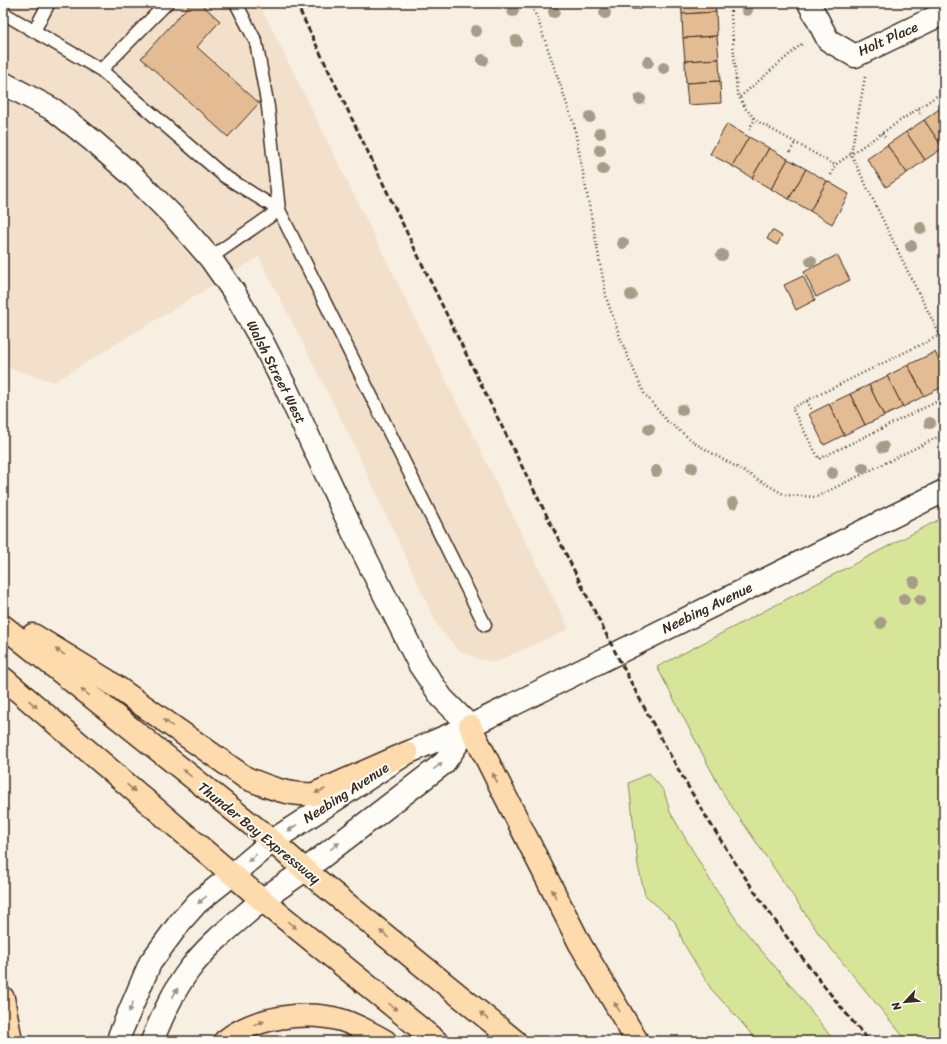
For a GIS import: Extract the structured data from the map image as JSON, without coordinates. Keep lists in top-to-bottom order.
{
  "streets": {
    "highway": ["Thunder Bay Expressway"],
    "street": ["Holt Place", "Walsh Street West", "Neebing Avenue"]
  },
  "crossings": [
    ["Walsh Street West", "Neebing Avenue"],
    ["Neebing Avenue", "Thunder Bay Expressway"]
  ],
  "north": "bottom left"
}
